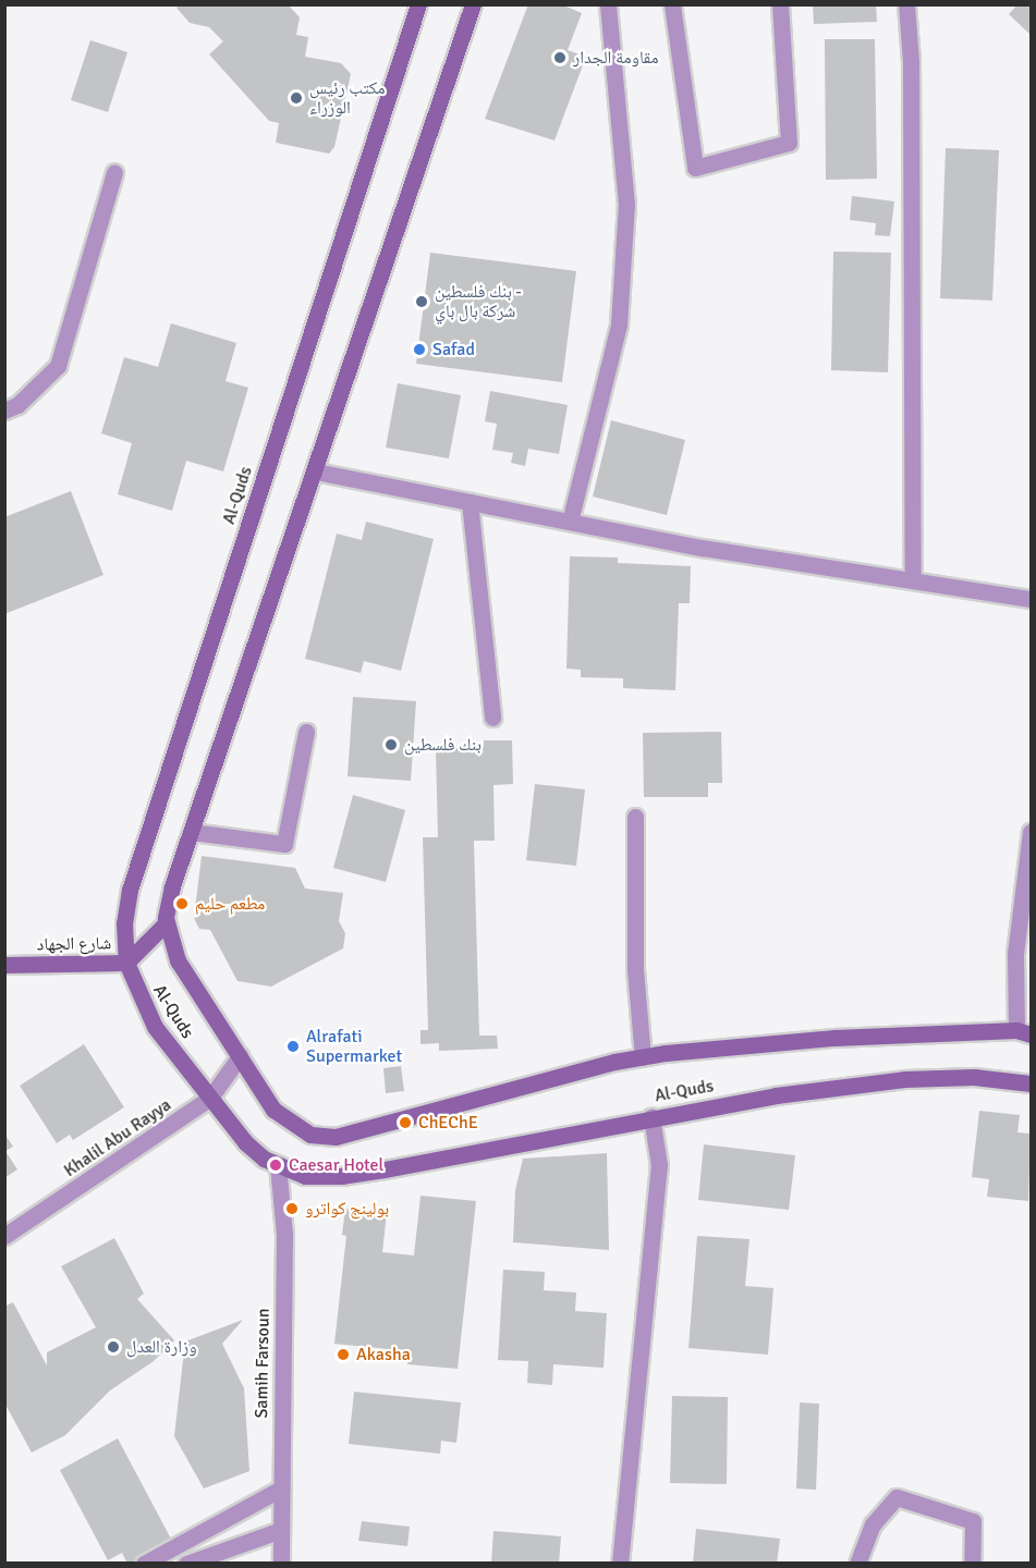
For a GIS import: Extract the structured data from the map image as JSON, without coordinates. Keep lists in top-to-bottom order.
{
  "streets": {
    "street": [
      "Al-Quds",
      "شارع الجهاد",
      "Khalil Abu Rayya",
      "Samih Farsoun"
    ]
  },
  "crossings": [
    ["Al-Quds", "شارع الجهاد"],
    ["Al-Quds", "Khalil Abu Rayya"],
    ["Al-Quds", "Samih Farsoun"]
  ],
  "places": [
    "مقاومة الجدار",
    "مكتب رئيس الوزراء",
    "بنك فلسطين - شركة بال باي",
    "Safad",
    "بنك فلسطين",
    "مطعم حليم",
    "Alrafati Supermarket",
    "ChEChE",
    "Caesar Hotel",
    "بولينج كواترو",
    "وزارة العدل",
    "Akasha"
  ]
}
